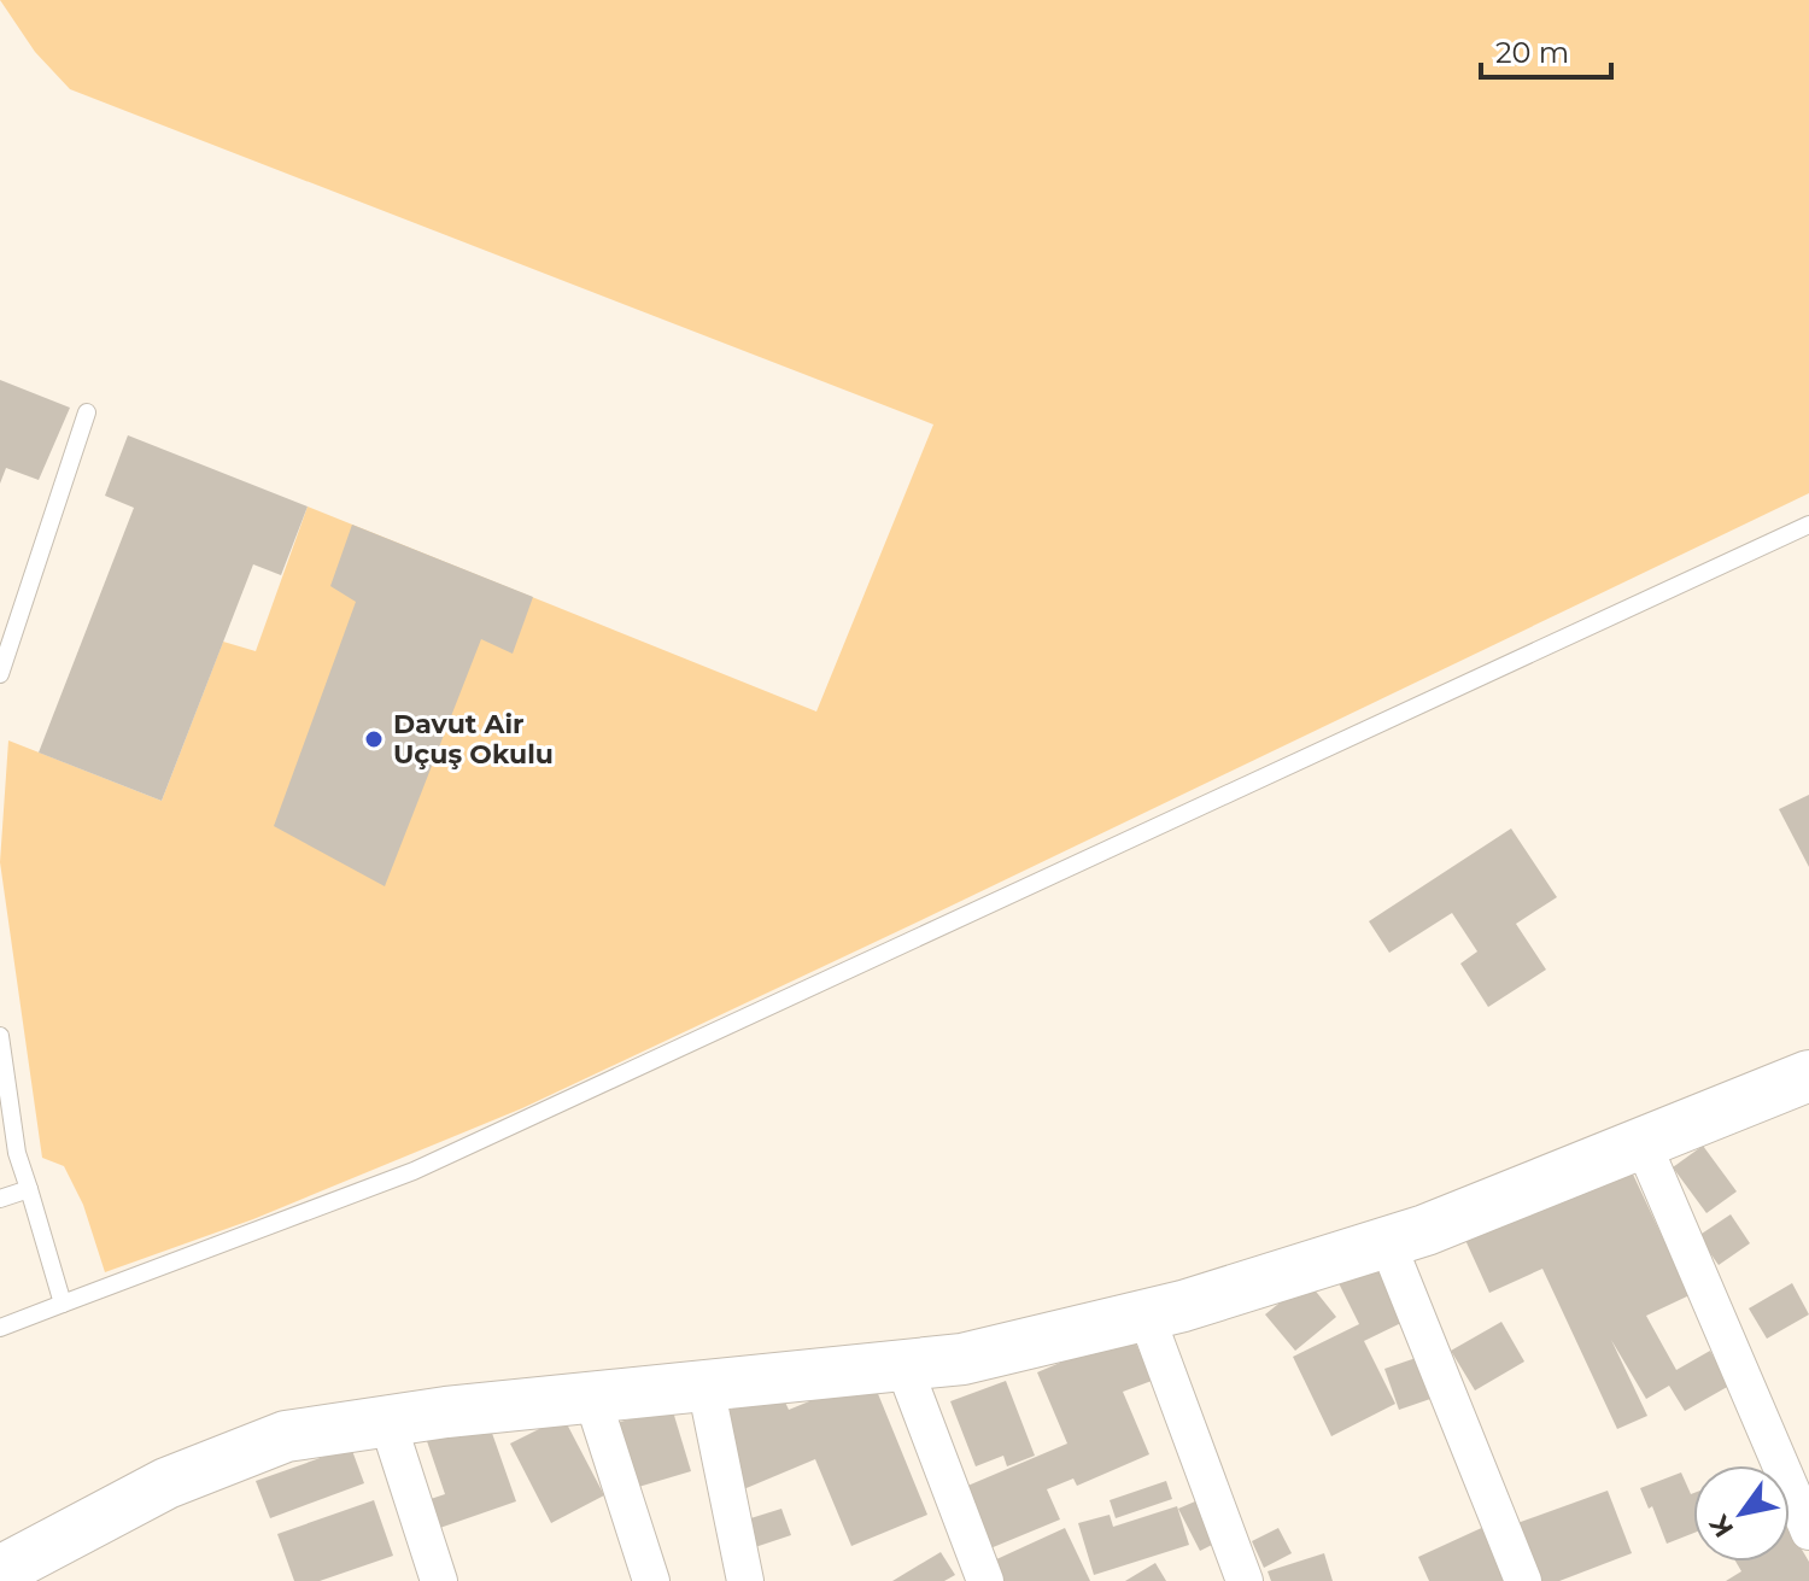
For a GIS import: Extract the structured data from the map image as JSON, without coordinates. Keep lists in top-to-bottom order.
{
  "places": ["Davut Air Uçuş Okulu"],
  "scale_bar": "20 m",
  "north": "bottom left"
}
